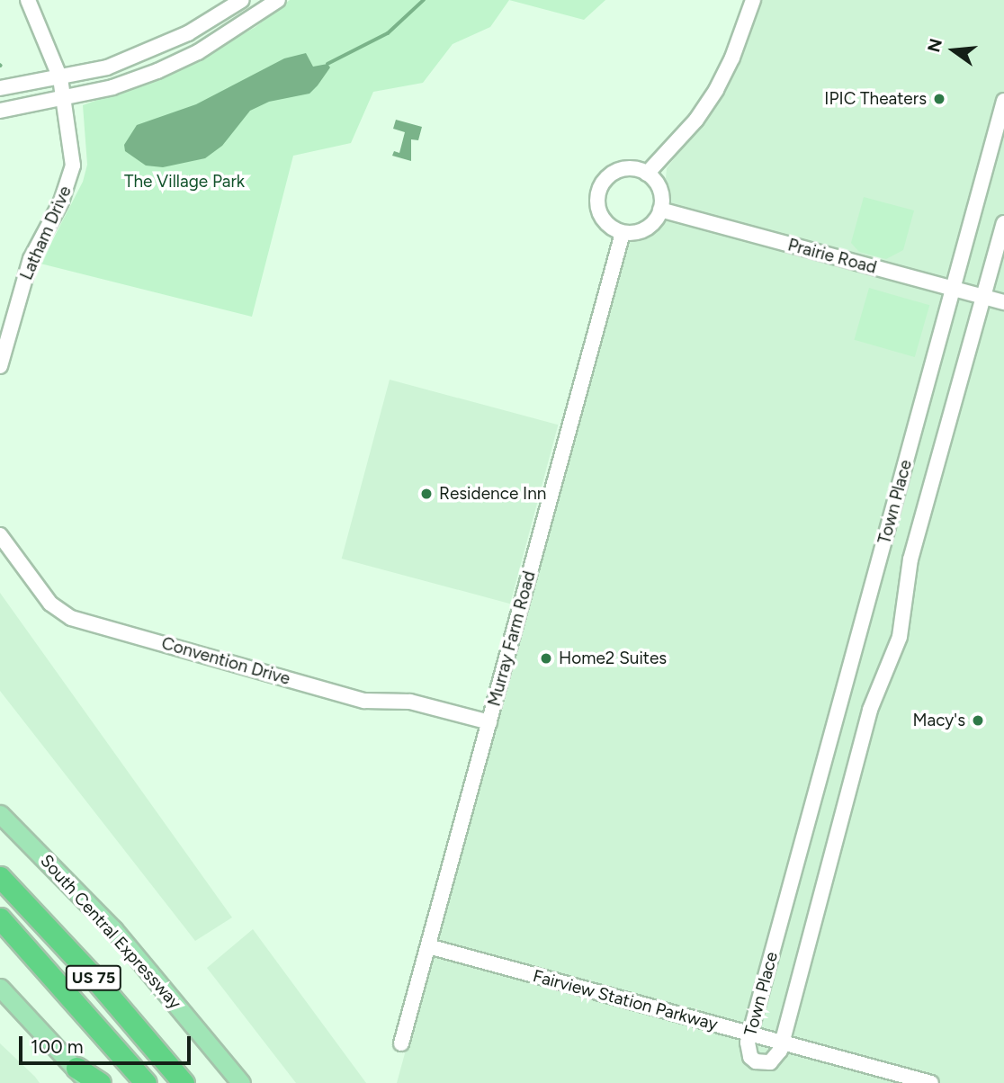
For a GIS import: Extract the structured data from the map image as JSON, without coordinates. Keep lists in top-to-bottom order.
{
  "streets": {
    "highway": ["US 75"],
    "main road": ["South Central Expressway"],
    "street": [
      "Latham Drive",
      "Prairie Road",
      "Town Place",
      "Murray Farm Road",
      "Convention Drive",
      "Fairview Station Parkway"
    ]
  },
  "crossings": [
    ["Prairie Road", "Town Place"],
    ["Prairie Road", "Murray Farm Road"],
    ["Town Place", "Fairview Station Parkway"],
    ["Murray Farm Road", "Convention Drive"],
    ["Murray Farm Road", "Fairview Station Parkway"]
  ],
  "parks": ["The Village Park"],
  "places": [
    "IPIC Theaters",
    "Residence Inn",
    "Home2 Suites",
    "Macy's"
  ],
  "scale_bar": "100 m",
  "north": "left"
}
